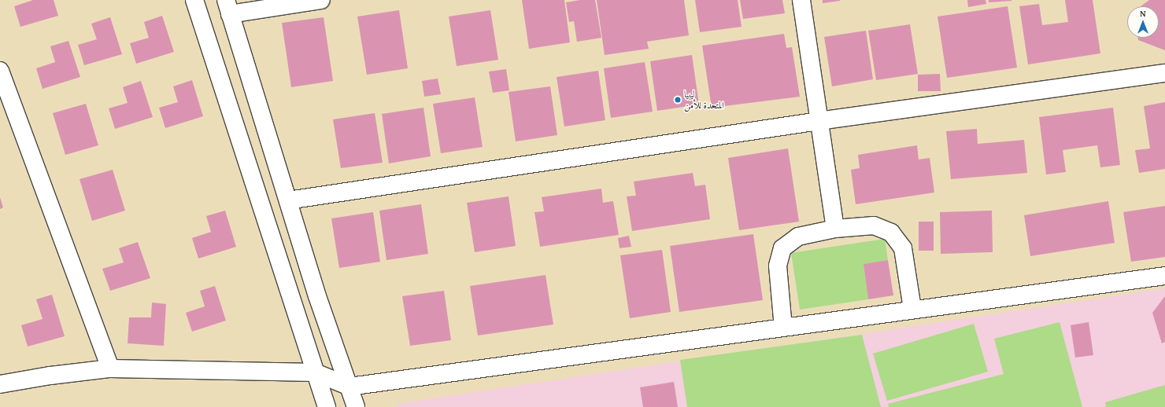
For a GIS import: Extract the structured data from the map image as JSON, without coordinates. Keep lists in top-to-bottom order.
{
  "places": ["ليبيا المتحدة للأمن"],
  "north": "top"
}
